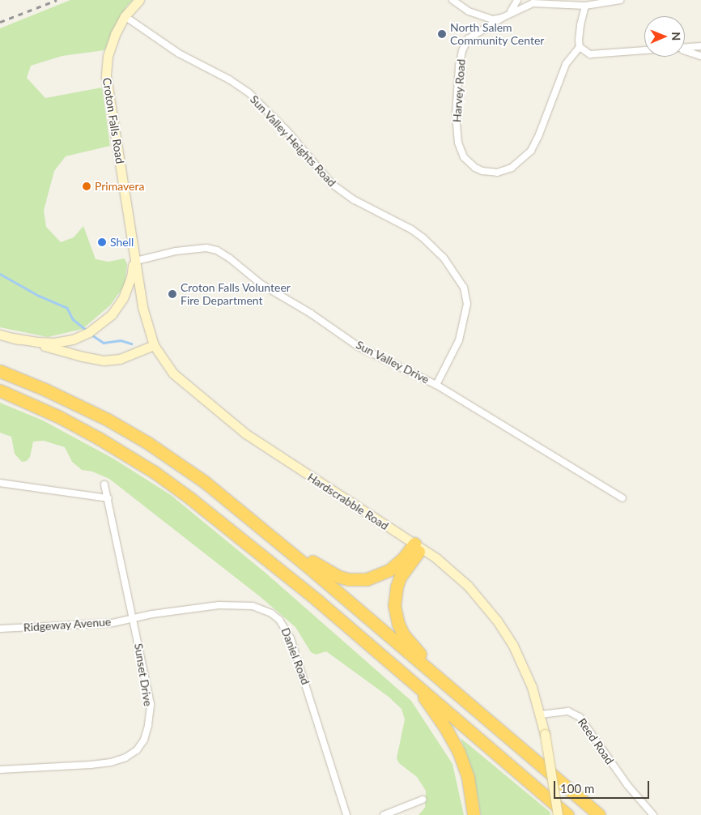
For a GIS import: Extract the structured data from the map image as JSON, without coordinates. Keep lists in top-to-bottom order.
{
  "streets": {
    "main road": ["Croton Falls Road", "Hardscrabble Road"],
    "street": [
      "Harvey Road",
      "Sun Valley Heights Road",
      "Sun Valley Drive",
      "Ridgeway Avenue",
      "Daniel Road",
      "Sunset Drive",
      "Reed Road"
    ]
  },
  "crossings": [
    ["Croton Falls Road", "Sun Valley Heights Road"],
    ["Croton Falls Road", "Sun Valley Drive"],
    ["Croton Falls Road", "Hardscrabble Road"],
    ["Sun Valley Heights Road", "Sun Valley Drive"],
    ["Hardscrabble Road", "Reed Road"],
    ["Ridgeway Avenue", "Daniel Road"],
    ["Ridgeway Avenue", "Sunset Drive"],
    ["Daniel Road", "Sunset Drive"]
  ],
  "places": [
    "North Salem Community Center",
    "Primavera",
    "Shell",
    "Croton Falls Volunteer Fire Department"
  ],
  "scale_bar": "100 m",
  "north": "right"
}
